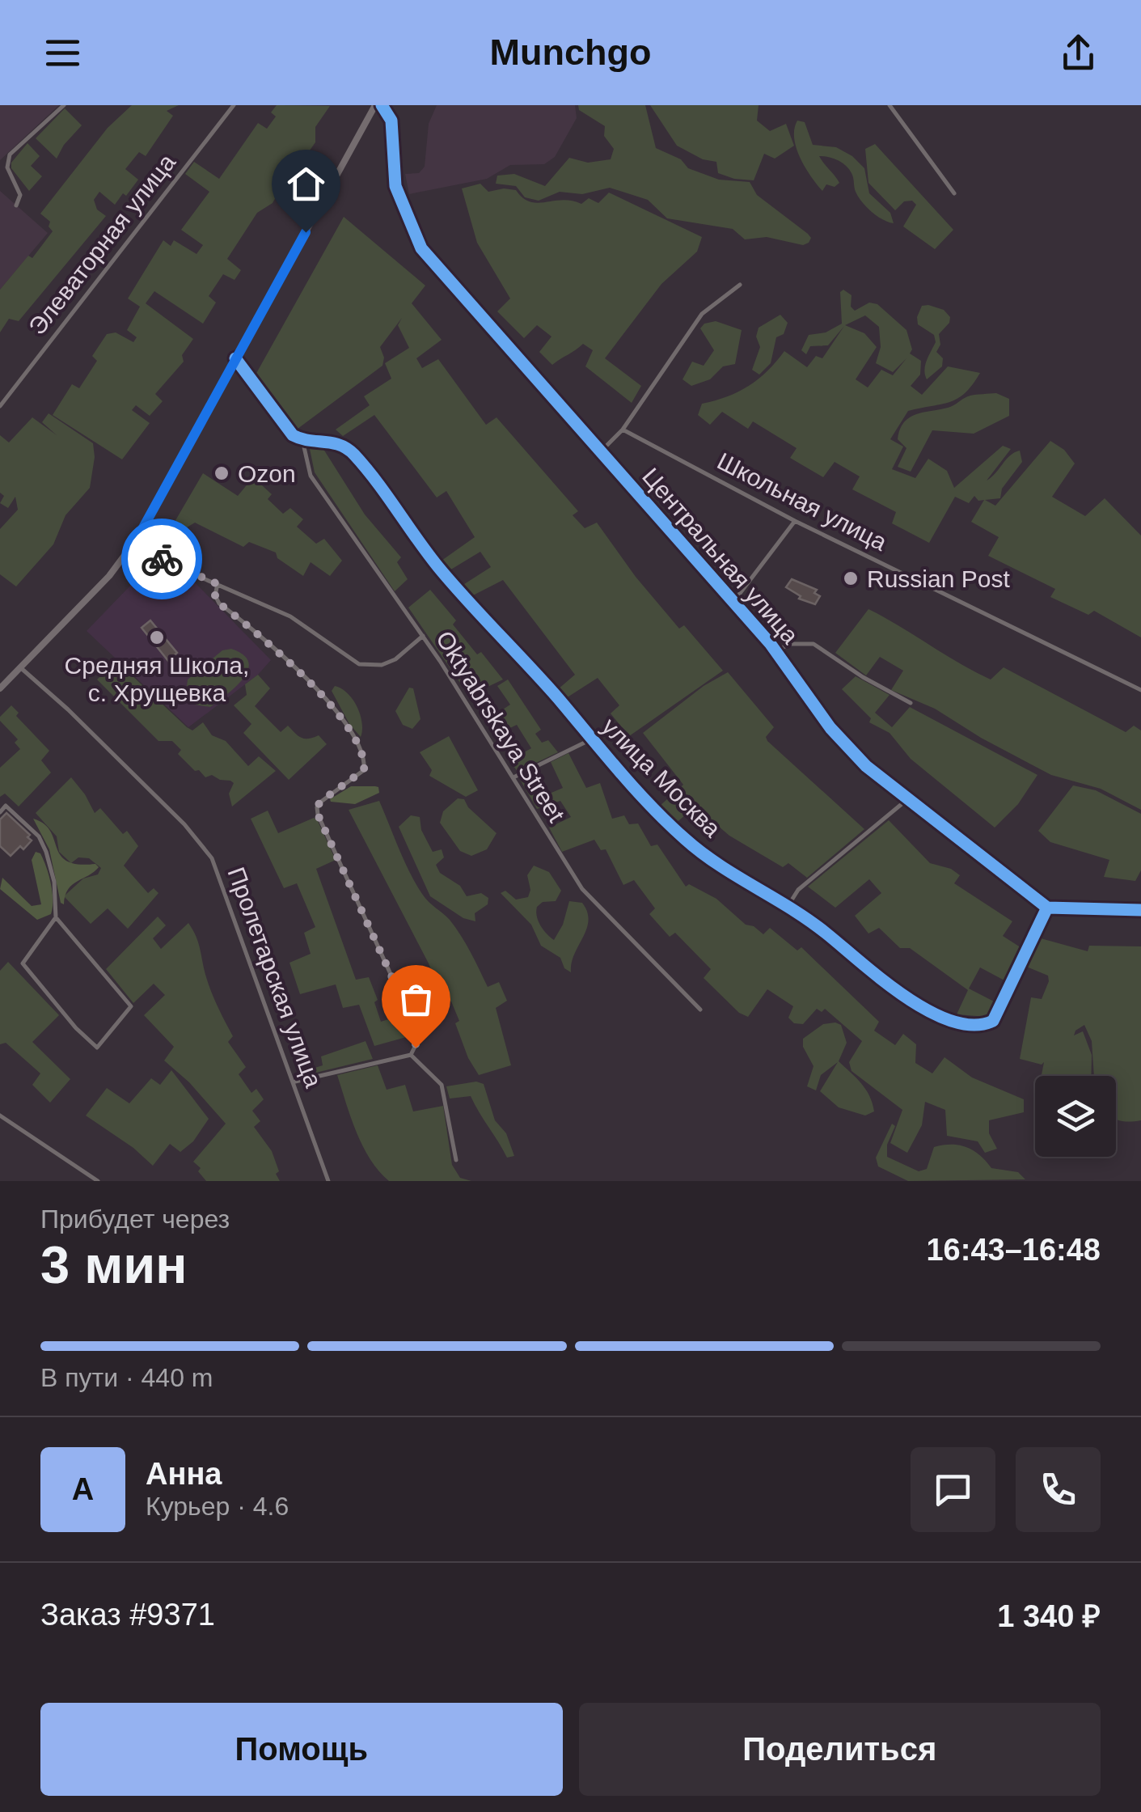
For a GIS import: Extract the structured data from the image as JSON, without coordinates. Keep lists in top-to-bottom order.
{
  "streets": {
    "street": [
      "Элеваторная улица",
      "Школьная улица",
      "Центральная улица",
      "Oktyabrskaya Street",
      "улица Москва",
      "Пролетарская улица"
    ]
  },
  "crossings": [
    ["Центральная улица", "улица Москва"],
    ["Oktyabrskaya Street", "улица Москва"]
  ],
  "places": ["Ozon", "Russian Post", "Средняя Школа, с. Хрущевка"],
  "page": {
    "header": "Munchgo",
    "heading": ["3 мин", "Прибудет через", "16:43–16:48"],
    "panel": [
      "Анна",
      "Курьер · 4.6",
      "Заказ #9371",
      "1 340 ₽"
    ],
    "bar": "В пути · 440 m",
    "round": "А",
    "buttons": ["Помощь", "Поделиться"]
  }
}
